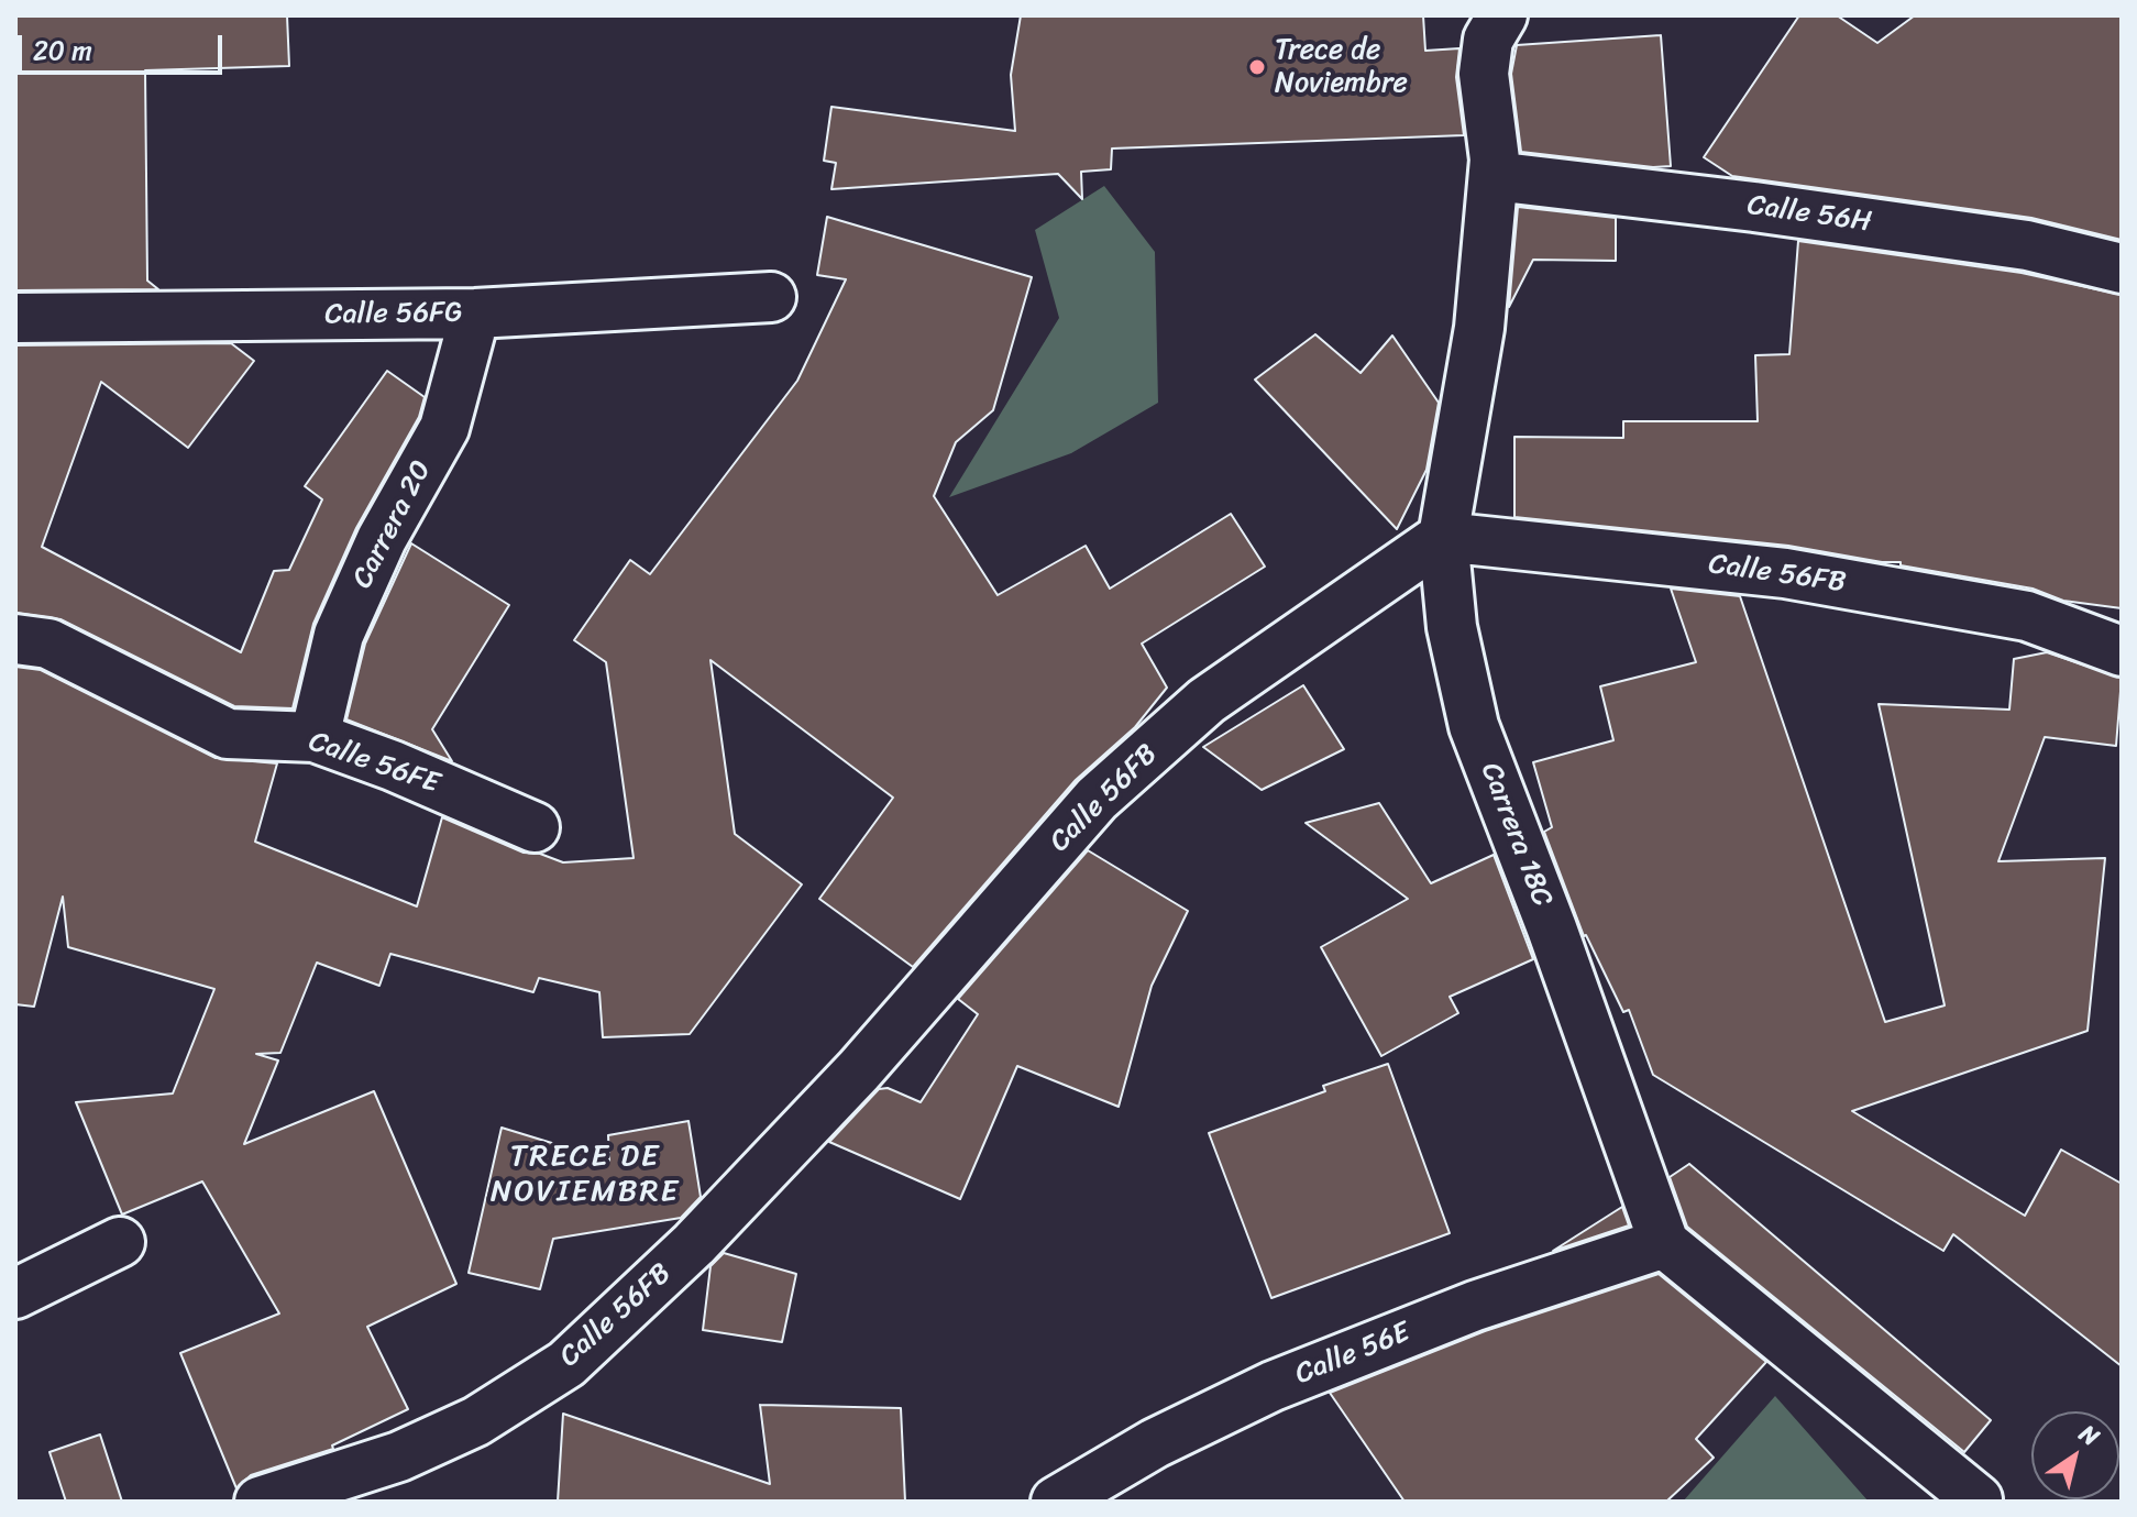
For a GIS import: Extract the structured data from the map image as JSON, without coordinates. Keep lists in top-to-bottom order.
{
  "streets": {
    "street": [
      "Calle 56H",
      "Calle 56FG",
      "Carrera 20",
      "Calle 56FB",
      "Calle 56FE",
      "Carrera 18C",
      "Calle 56E"
    ]
  },
  "crossings": [
    ["Calle 56H", "Carrera 18C"],
    ["Calle 56FG", "Carrera 20"],
    ["Carrera 20", "Calle 56FE"],
    ["Calle 56FB", "Carrera 18C"],
    ["Carrera 18C", "Calle 56E"]
  ],
  "districts": ["TRECE DE NOVIEMBRE"],
  "places": ["Trece de Noviembre"],
  "scale_bar": "20 m",
  "north": "top right"
}
